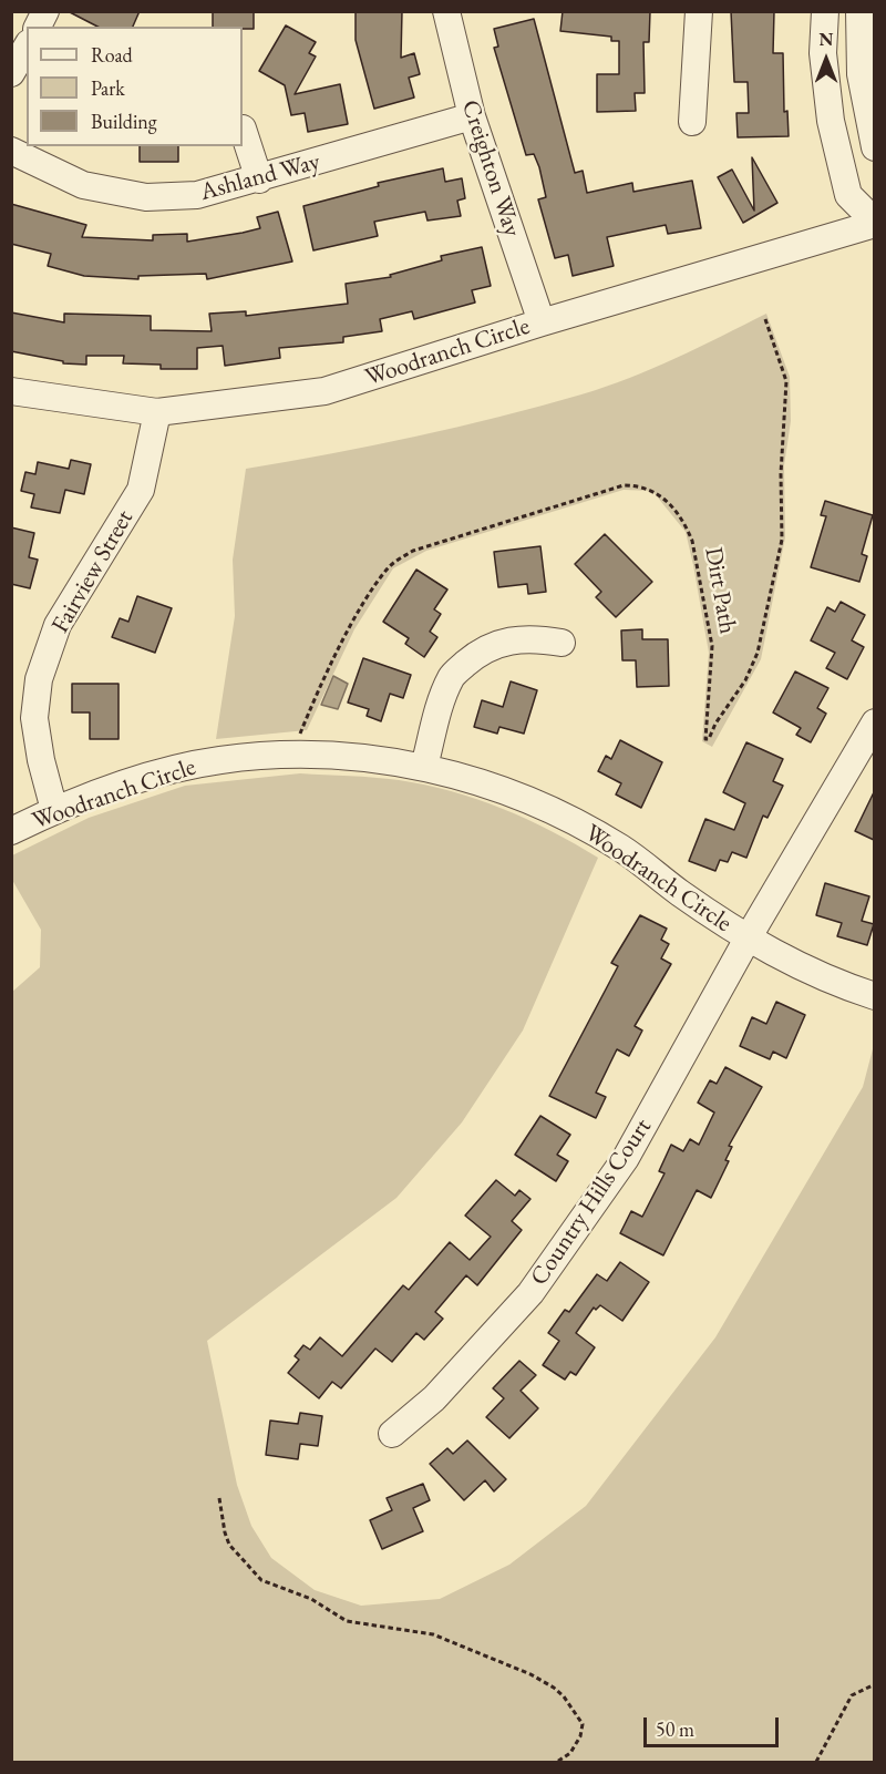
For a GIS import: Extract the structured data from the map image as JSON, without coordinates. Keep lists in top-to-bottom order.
{
  "streets": {
    "street": [
      "Creighton Way",
      "Ashland Way",
      "Woodranch Circle",
      "Fairview Street",
      "Country Hills Court"
    ],
    "path": ["Dirt Path"]
  },
  "crossings": [
    ["Creighton Way", "Ashland Way"],
    ["Creighton Way", "Woodranch Circle"],
    ["Woodranch Circle", "Fairview Street"],
    ["Woodranch Circle", "Country Hills Court"]
  ],
  "legend": ["Road", "Park", "Building"],
  "scale_bar": "50 m",
  "north": "top"
}
